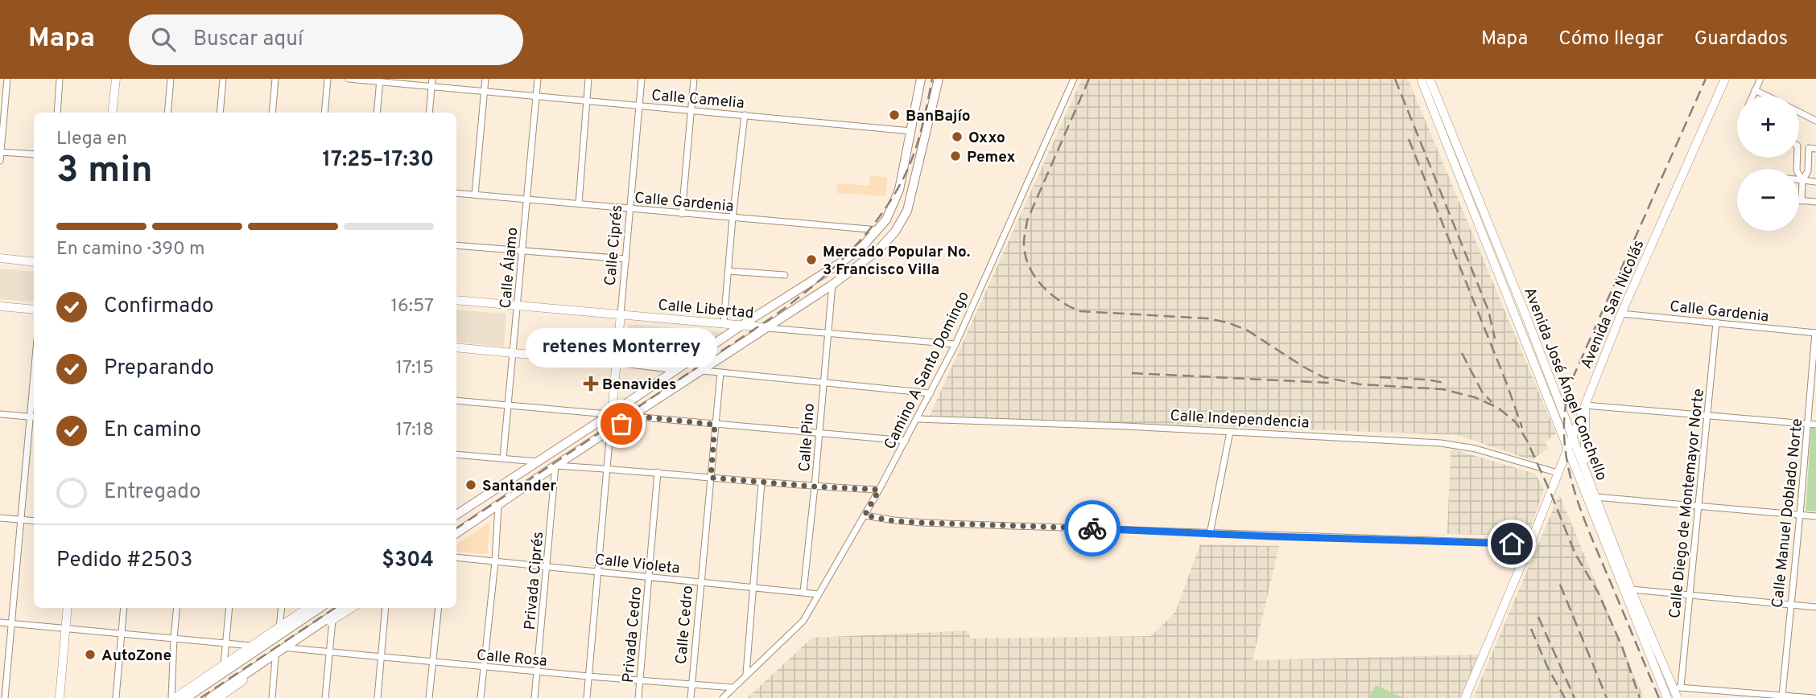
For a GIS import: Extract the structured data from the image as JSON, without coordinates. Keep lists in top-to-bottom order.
{
  "streets": {
    "street": [
      "Calle Camelia",
      "Calle Gardenia",
      "Calle Ciprés",
      "Calle Álamo",
      "Avenida San Nicolás",
      "Calle Libertad",
      "Camino A Santo Domingo",
      "Avenida José Ángel Conchello",
      "Calle Independencia",
      "Calle Pino",
      "Calle Diego de Montemayor Norte",
      "Calle Manuel Doblado Norte",
      "Calle Violeta",
      "Privada Ciprés",
      "Calle Cedro",
      "Privada Cedro",
      "Calle Rosa"
    ]
  },
  "crossings": [
    ["Calle Camelia", "Calle Ciprés"],
    ["Calle Camelia", "Calle Álamo"],
    ["Calle Gardenia", "Calle Ciprés"],
    ["Calle Gardenia", "Calle Álamo"],
    ["Calle Gardenia", "Avenida San Nicolás"],
    ["Calle Gardenia", "Calle Diego de Montemayor Norte"],
    ["Calle Gardenia", "Calle Manuel Doblado Norte"],
    ["Calle Ciprés", "Calle Libertad"],
    ["Calle Álamo", "Calle Libertad"],
    ["Avenida San Nicolás", "Avenida José Ángel Conchello"],
    ["Avenida San Nicolás", "Calle Independencia"],
    ["Calle Libertad", "Camino A Santo Domingo"],
    ["Calle Libertad", "Calle Pino"],
    ["Camino A Santo Domingo", "Calle Independencia"],
    ["Avenida José Ángel Conchello", "Calle Diego de Montemayor Norte"],
    ["Calle Pino", "Calle Violeta"],
    ["Calle Violeta", "Privada Ciprés"],
    ["Calle Violeta", "Calle Cedro"],
    ["Calle Violeta", "Privada Cedro"],
    ["Privada Ciprés", "Calle Rosa"],
    ["Calle Cedro", "Calle Rosa"],
    ["Privada Cedro", "Calle Rosa"]
  ],
  "places": {
    "other": [
      "BanBajío",
      "Oxxo",
      "Pemex",
      "Mercado Popular No. 3 Francisco Villa",
      "retenes Monterrey",
      "Santander",
      "AutoZone"
    ],
    "health": ["Benavides"]
  },
  "page": {
    "header": "Mapa",
    "search": "Buscar aquí",
    "nav": ["Mapa", "Cómo llegar", "Guardados"],
    "map_buttons": ["+", "−"],
    "heading": ["3 min", "Llega en", "17:25–17:30"],
    "panel": ["Pedido #2503", "$304"],
    "bar": "En camino · 390 m",
    "list": [
      ["Confirmado", "16:57"],
      ["Preparando", "17:15"],
      ["En camino", "17:18"],
      "Entregado"
    ],
    "bubble": "retenes Monterrey"
  }
}
